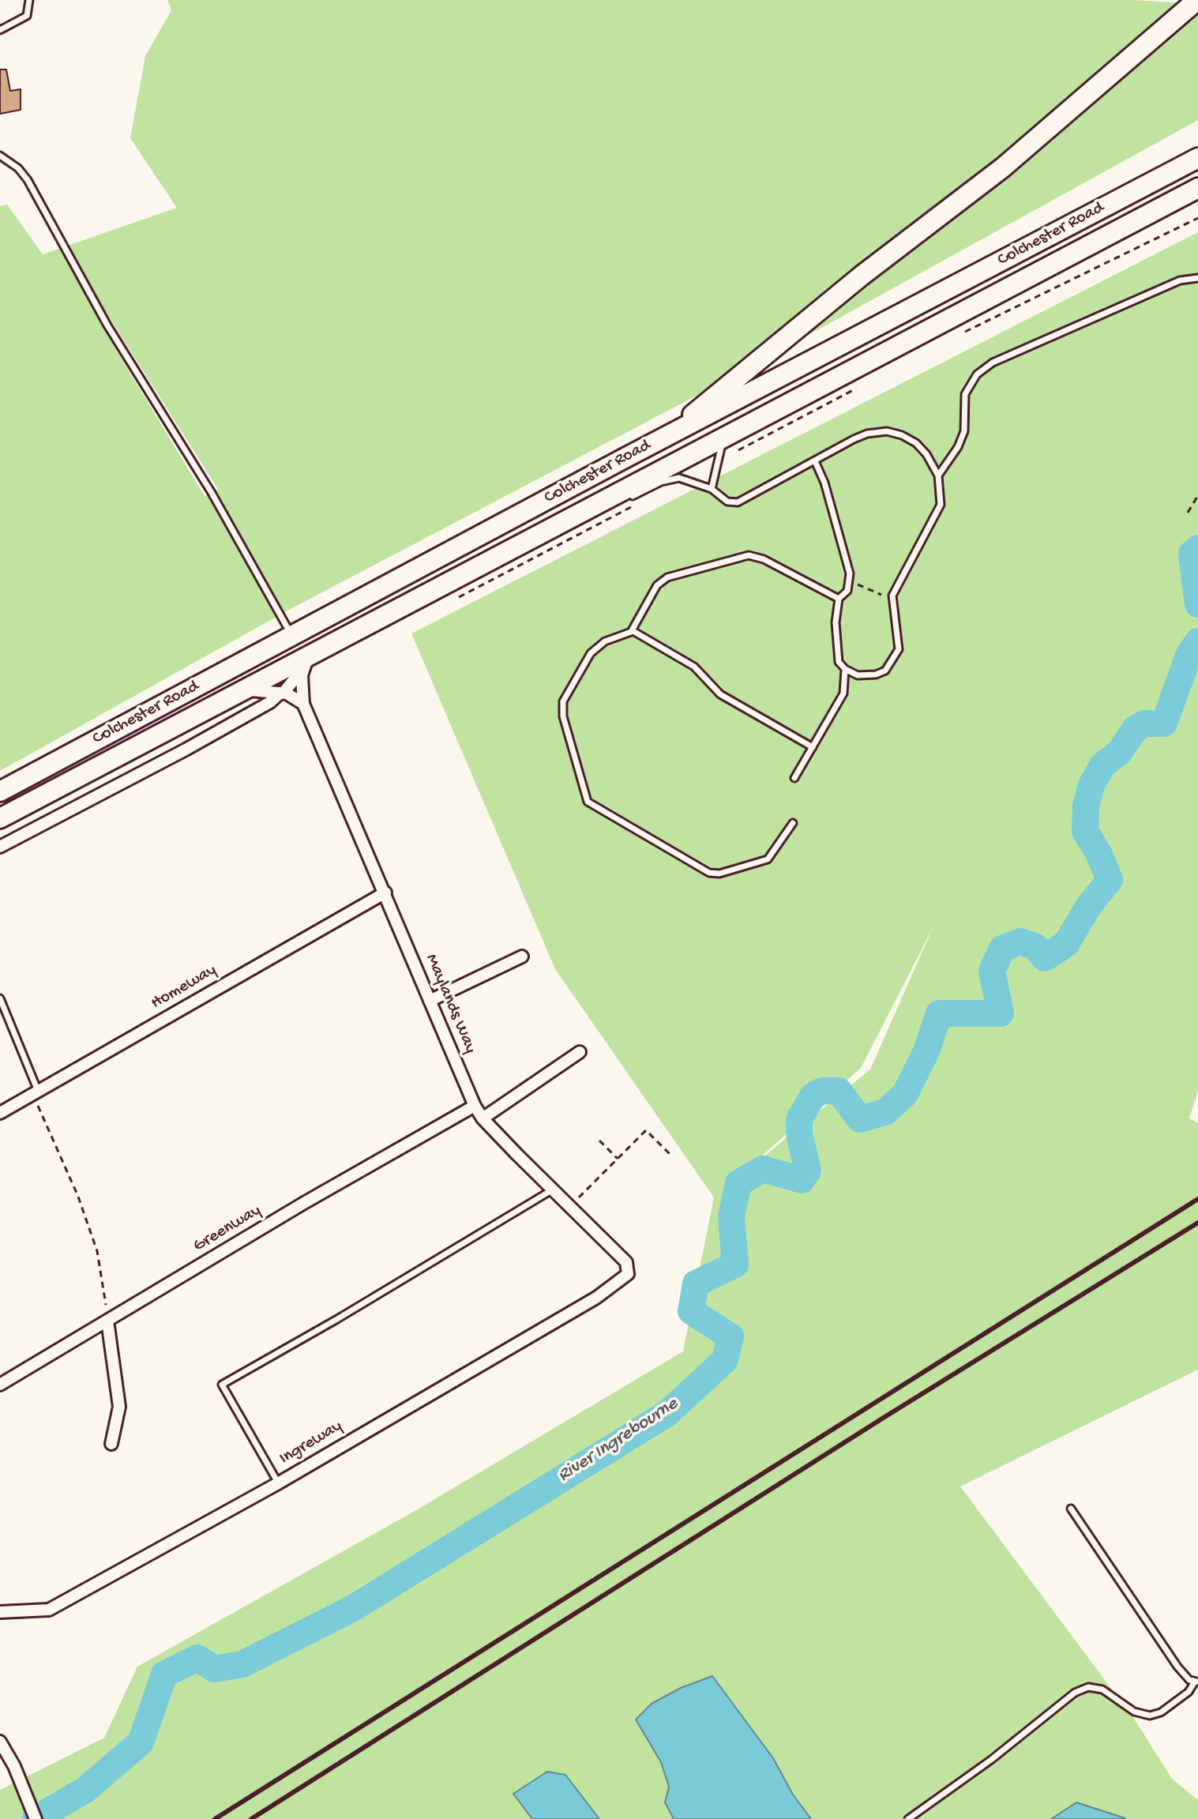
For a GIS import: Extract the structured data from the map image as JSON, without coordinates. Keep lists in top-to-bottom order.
{
  "streets": {
    "highway": ["Colchester Road"],
    "street": [
      "Homeway",
      "Maylands Way",
      "Greenway",
      "Ingreway"
    ]
  },
  "crossings": [
    ["Colchester Road", "Maylands Way"],
    ["Homeway", "Maylands Way"],
    ["Maylands Way", "Greenway"],
    ["Maylands Way", "Ingreway"]
  ],
  "water": ["River Ingrebourne"]
}
